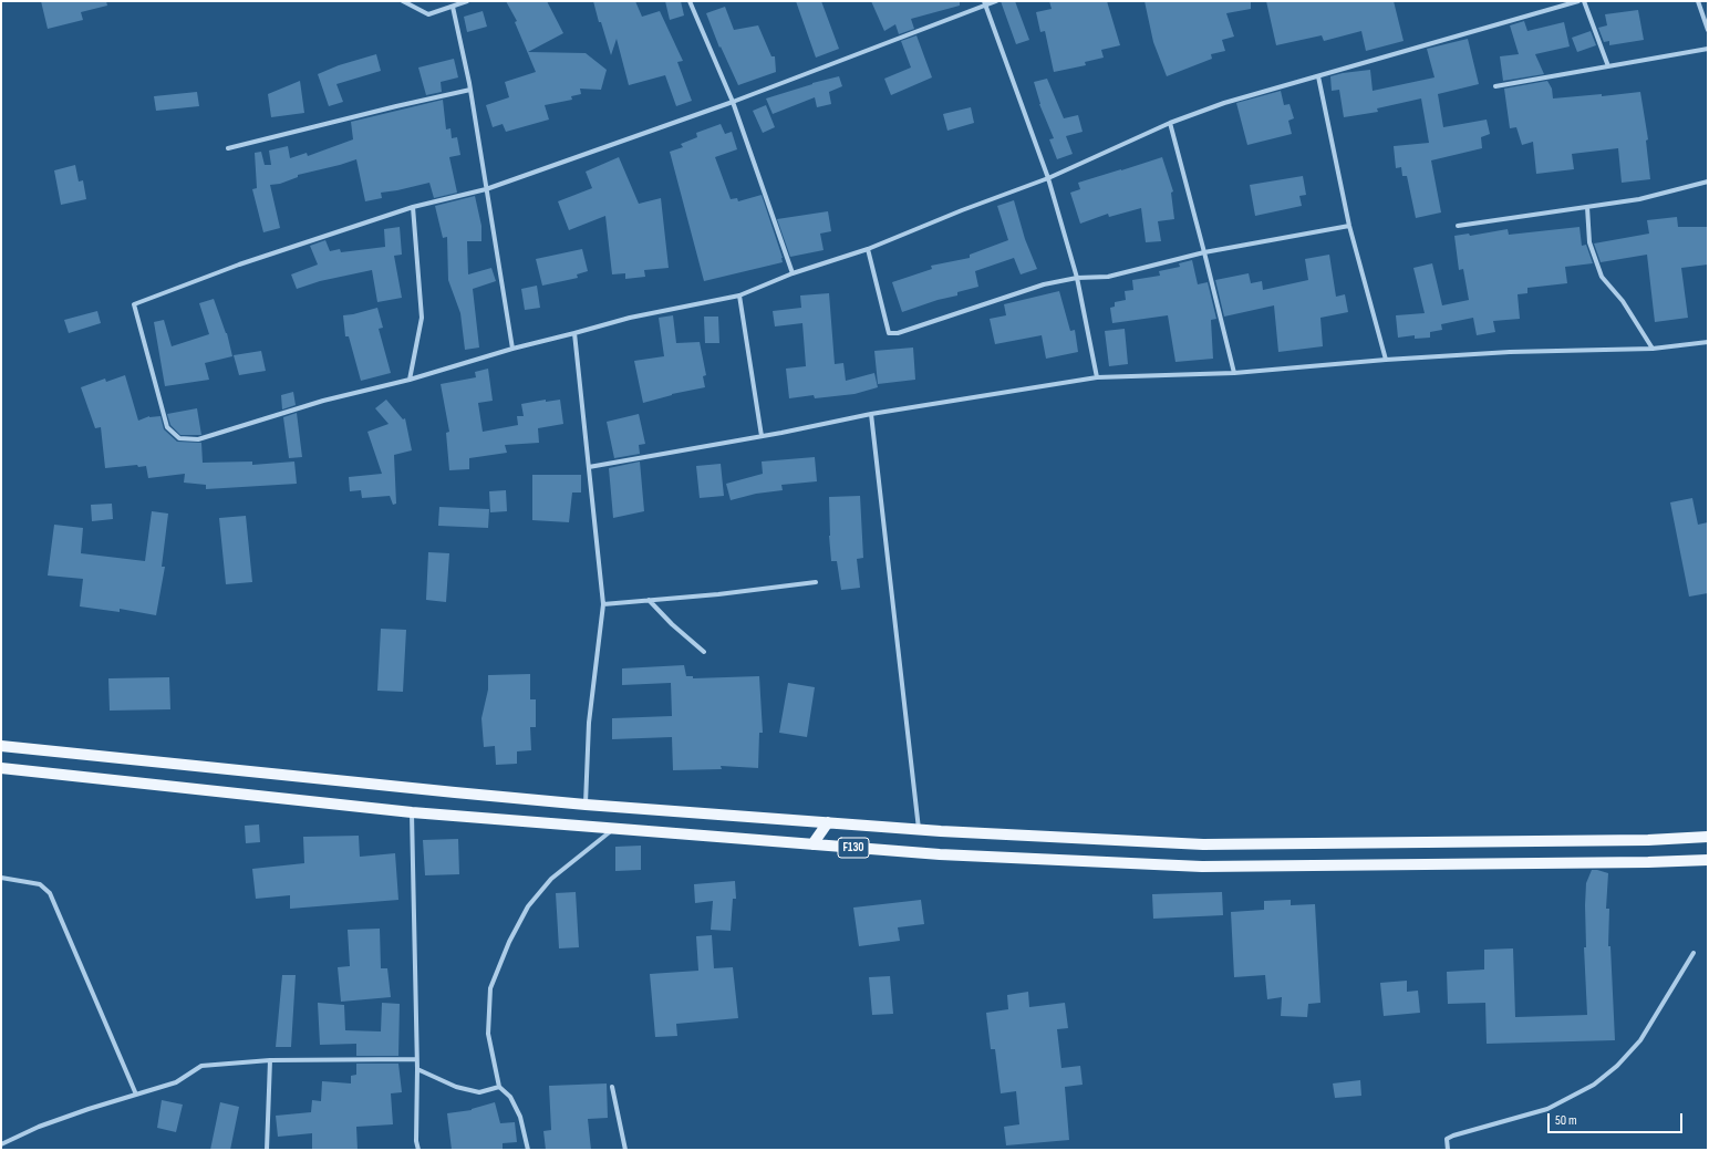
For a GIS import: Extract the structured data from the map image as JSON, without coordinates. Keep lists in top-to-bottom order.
{
  "streets": {
    "main road": ["F130"]
  },
  "scale_bar": "50 m"
}
